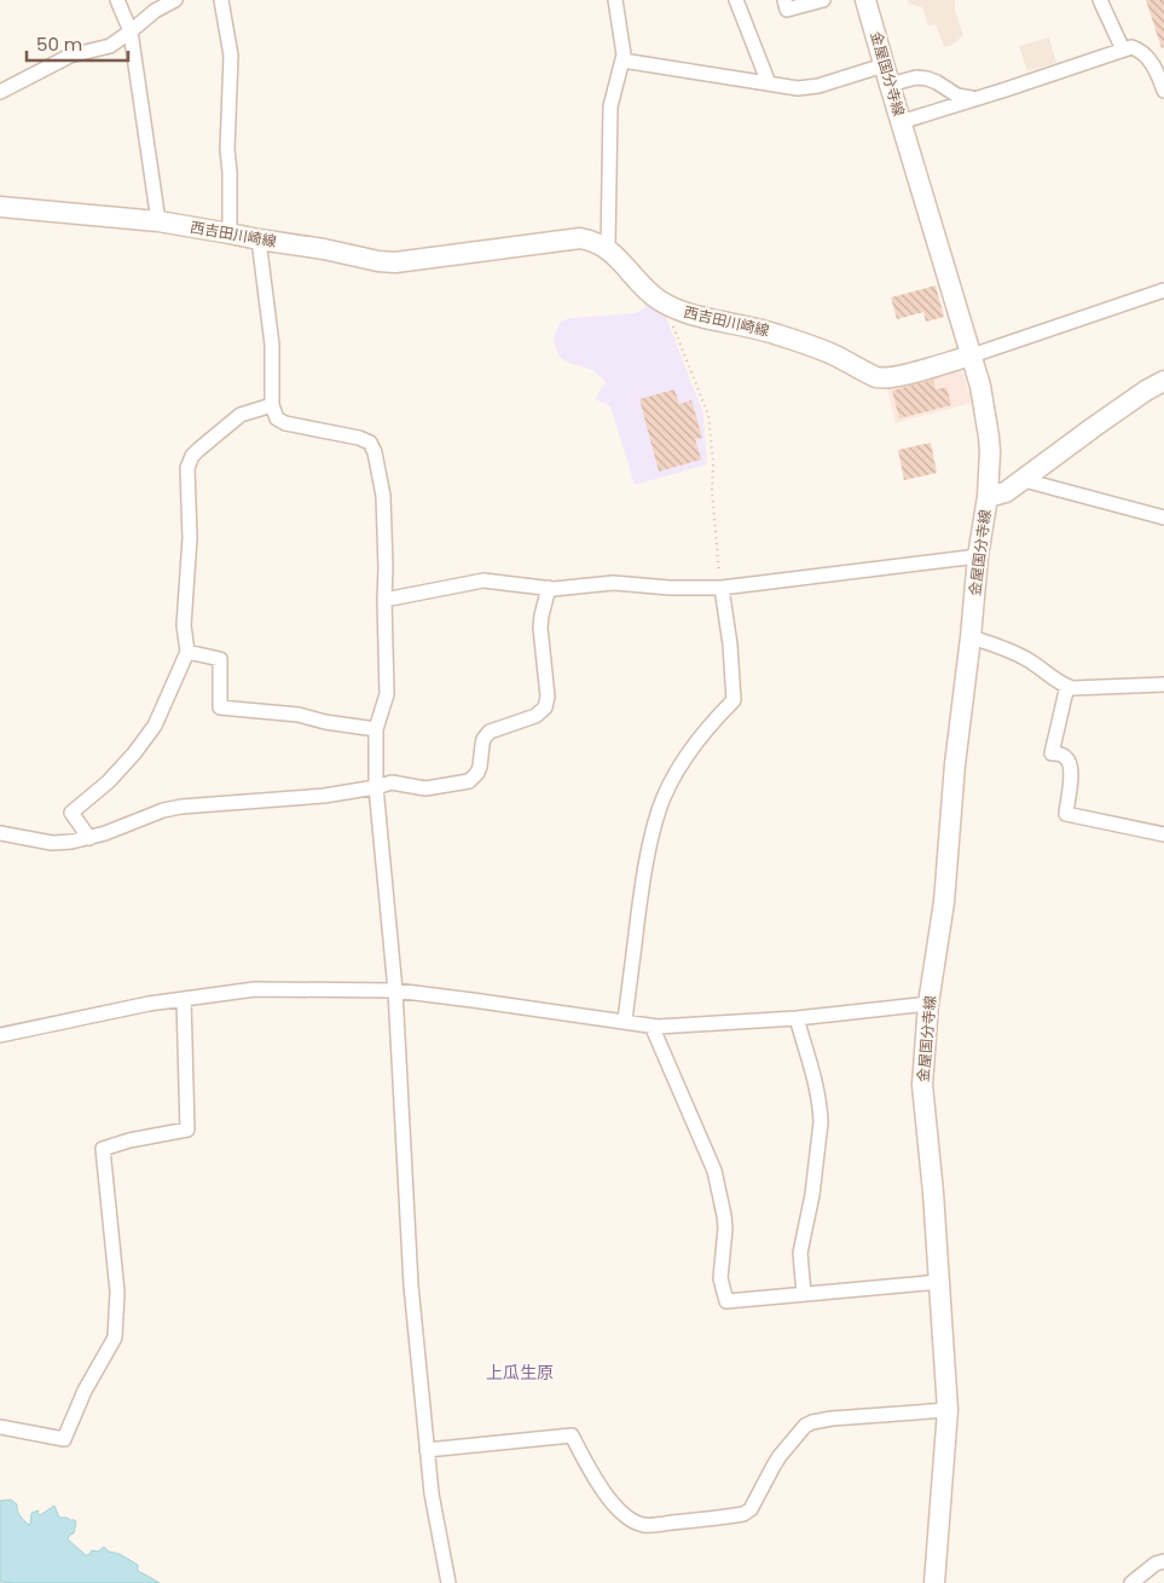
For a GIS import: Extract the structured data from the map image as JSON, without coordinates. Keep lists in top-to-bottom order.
{
  "streets": {
    "main road": ["金屋国分寺線", "西吉田川崎線"]
  },
  "crossings": [
    ["金屋国分寺線", "西吉田川崎線"]
  ],
  "districts": ["上瓜生原"],
  "scale_bar": "50 m"
}
